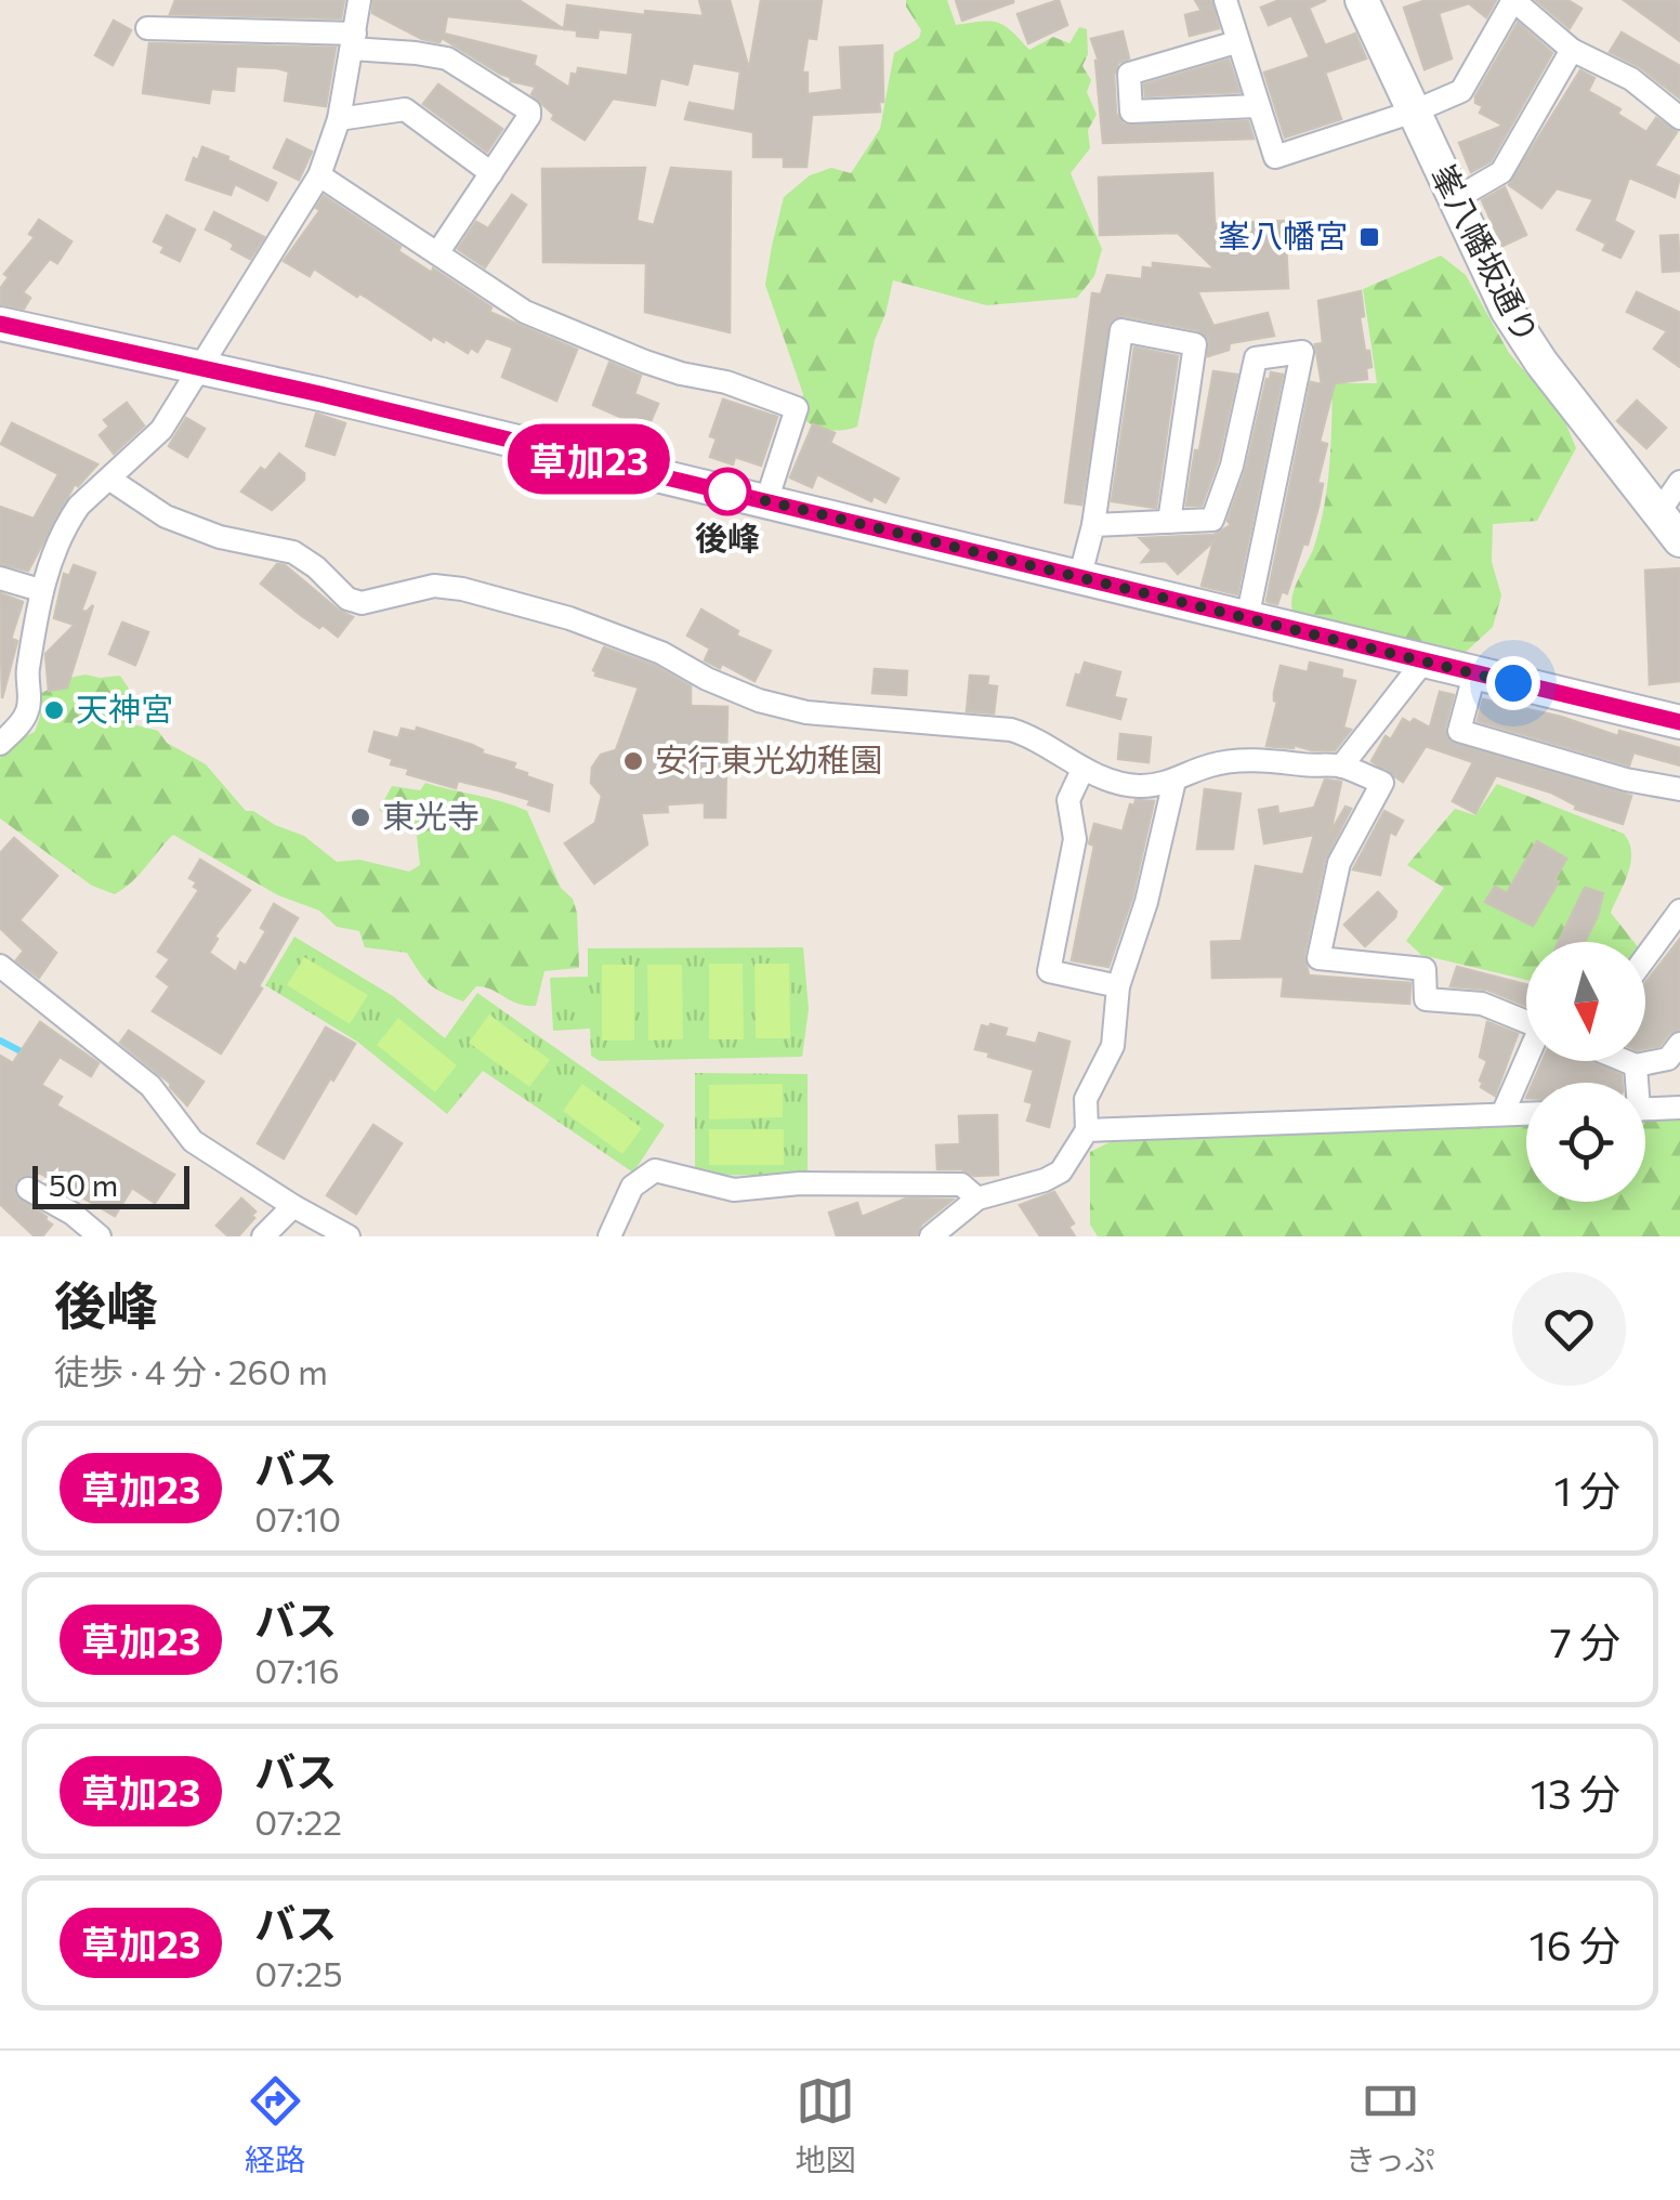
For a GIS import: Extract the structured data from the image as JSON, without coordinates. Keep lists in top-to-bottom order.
{
  "streets": {
    "main road": ["峯八幡坂通り"]
  },
  "places": {
    "transit": ["峯八幡宮"],
    "other": [
      "後峰",
      "天神宮",
      "安行東光幼稚園",
      "東光寺"
    ]
  },
  "lines": ["bus line 草加23"],
  "scale_bar": "50 m",
  "north": "bottom",
  "page": {
    "on_map": "草加23",
    "scale": "50 m",
    "heading": ["後峰", "徒歩 · 4 分 · 260 m"],
    "list": [
      {
        "mark": "草加23",
        "name": "バス",
        "note": "07:10",
        "value": "1 分"
      },
      {
        "mark": "草加23",
        "name": "バス",
        "note": "07:16",
        "value": "7 分"
      },
      {
        "mark": "草加23",
        "name": "バス",
        "note": "07:22",
        "value": "13 分"
      },
      {
        "mark": "草加23",
        "name": "バス",
        "note": "07:25",
        "value": "16 分"
      }
    ],
    "tabs": ["経路", "地図", "きっぷ"]
  }
}
